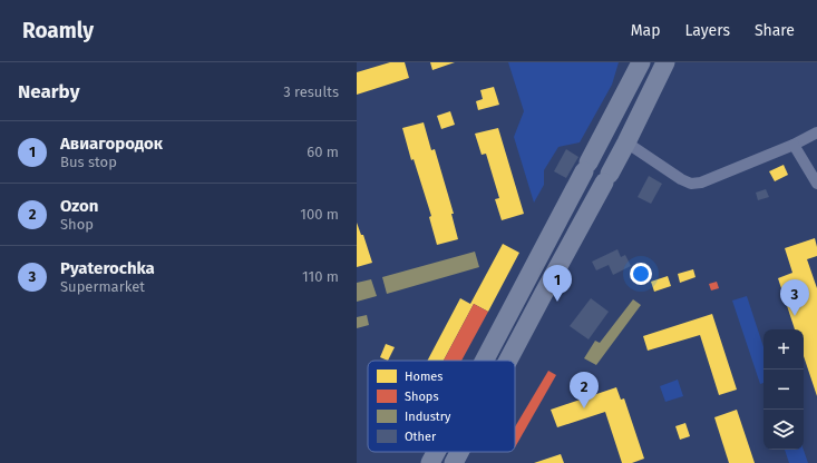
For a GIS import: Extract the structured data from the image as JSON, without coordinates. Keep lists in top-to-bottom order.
{
  "legend": [
    "Homes",
    "Shops",
    "Industry",
    "Other"
  ],
  "page": {
    "header": "Roamly",
    "nav": ["Map", "Layers", "Share"],
    "heading": ["Nearby", "3 results"],
    "list": [
      {
        "mark": "1",
        "name": "Авиагородок",
        "note": "Bus stop",
        "value": "60 m"
      },
      {
        "mark": "2",
        "name": "Ozon",
        "note": "Shop",
        "value": "100 m"
      },
      {
        "mark": "3",
        "name": "Pyaterochka",
        "note": "Supermarket",
        "value": "110 m"
      }
    ],
    "pins": ["1", "3", "2"],
    "map_buttons": ["+", "−"]
  }
}
